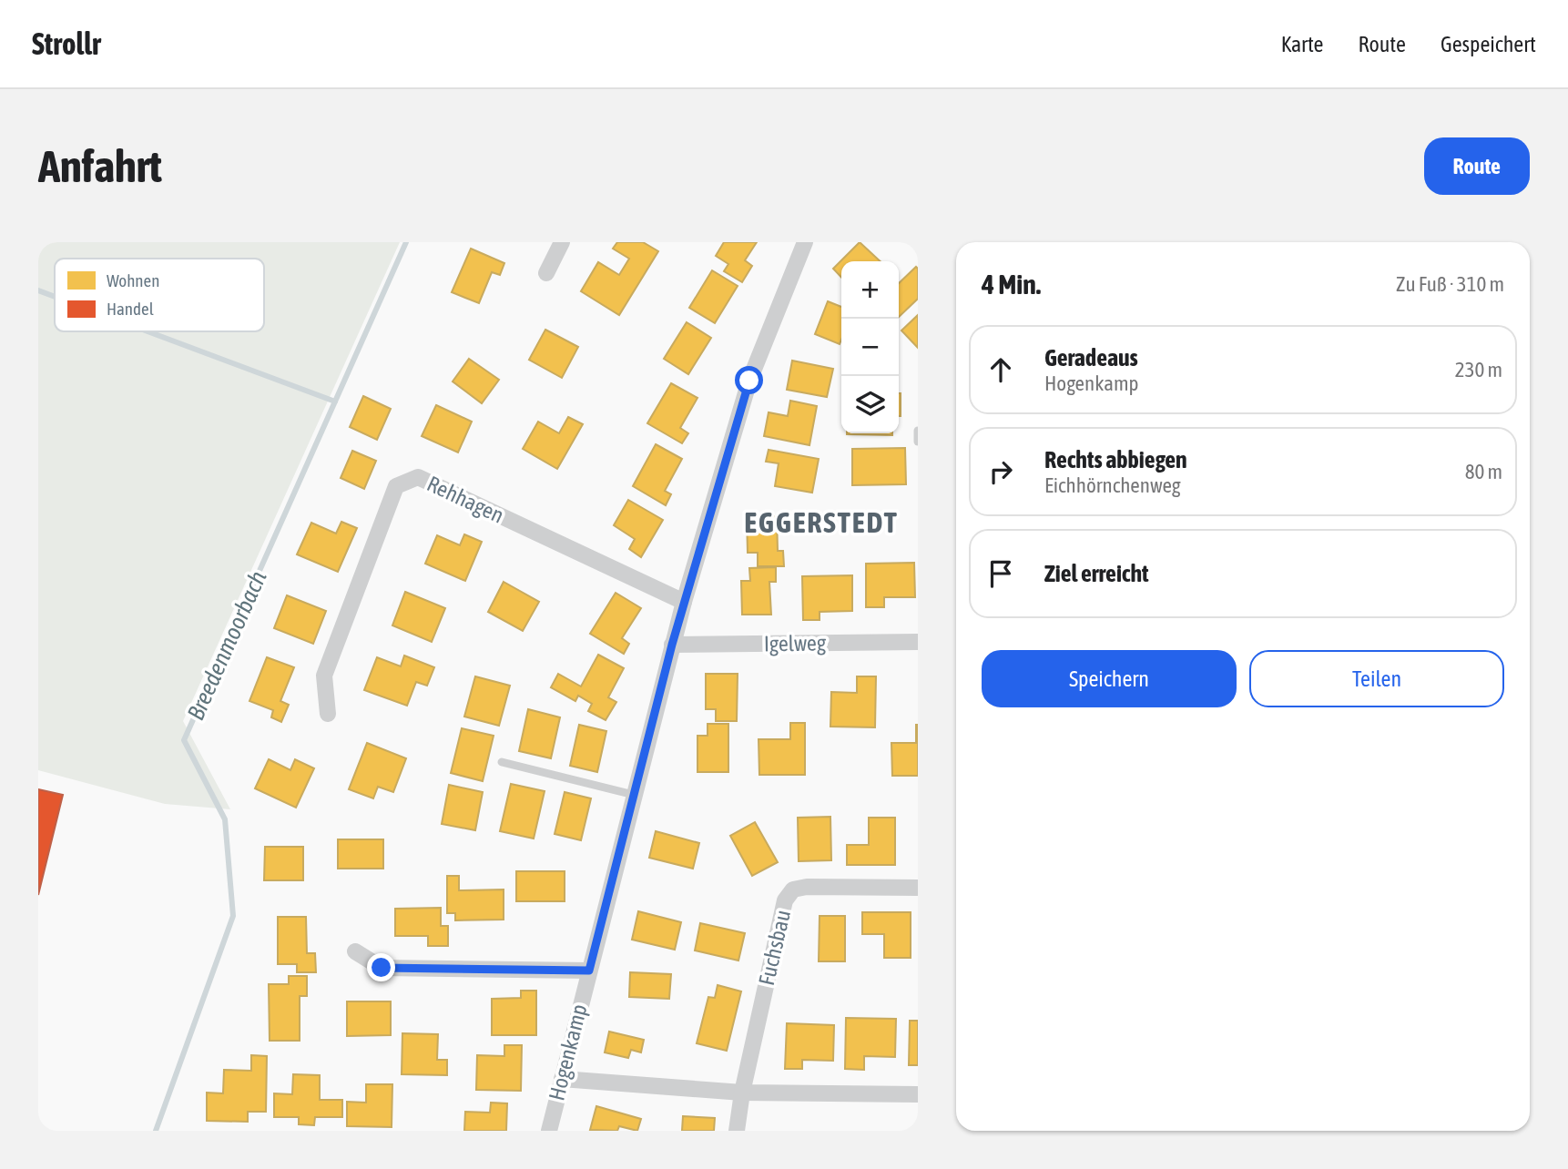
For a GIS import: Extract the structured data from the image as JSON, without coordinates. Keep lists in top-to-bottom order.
{
  "streets": {
    "street": [
      "Rehhagen",
      "Igelweg",
      "Fuchsbau",
      "Hogenkamp"
    ]
  },
  "crossings": [
    ["Rehhagen", "Hogenkamp"],
    ["Igelweg", "Hogenkamp"]
  ],
  "districts": ["EGGERSTEDT"],
  "water": ["Breedenmoorbach"],
  "legend": ["Wohnen", "Handel"],
  "page": {
    "header": "Strollr",
    "nav": ["Karte", "Route", "Gespeichert"],
    "buttons": [
      "Route",
      ["Speichern", "Teilen"]
    ],
    "title": "Anfahrt",
    "heading": ["4 Min.", "Zu Fuß · 310 m"],
    "map_buttons": ["+", "−"],
    "list": [
      ["Geradeaus", "Hogenkamp", "230 m"],
      ["Rechts abbiegen", "Eichhörnchenweg", "80 m"],
      "Ziel erreicht"
    ]
  }
}
